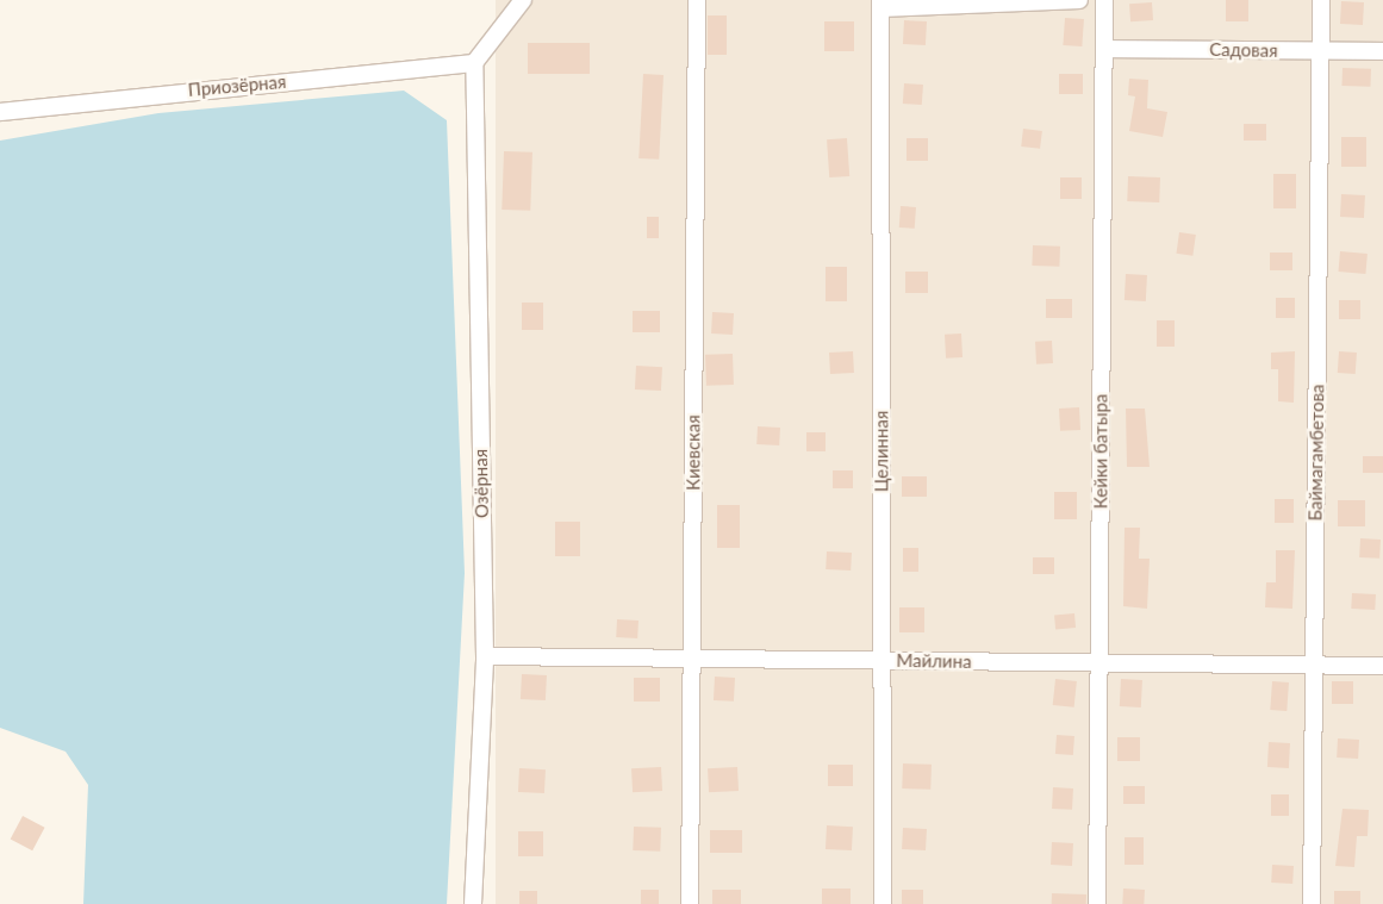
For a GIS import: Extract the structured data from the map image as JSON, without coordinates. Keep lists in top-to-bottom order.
{
  "streets": {
    "street": [
      "Садовая",
      "Приозёрная",
      "Целинная",
      "Кейки батыра",
      "Киевская",
      "Баймагамбетова",
      "Озёрная",
      "Майлина"
    ]
  },
  "crossings": [
    ["Садовая", "Кейки батыра"],
    ["Садовая", "Баймагамбетова"],
    ["Приозёрная", "Озёрная"],
    ["Целинная", "Майлина"],
    ["Кейки батыра", "Майлина"],
    ["Киевская", "Майлина"],
    ["Баймагамбетова", "Майлина"],
    ["Озёрная", "Майлина"]
  ]
}
